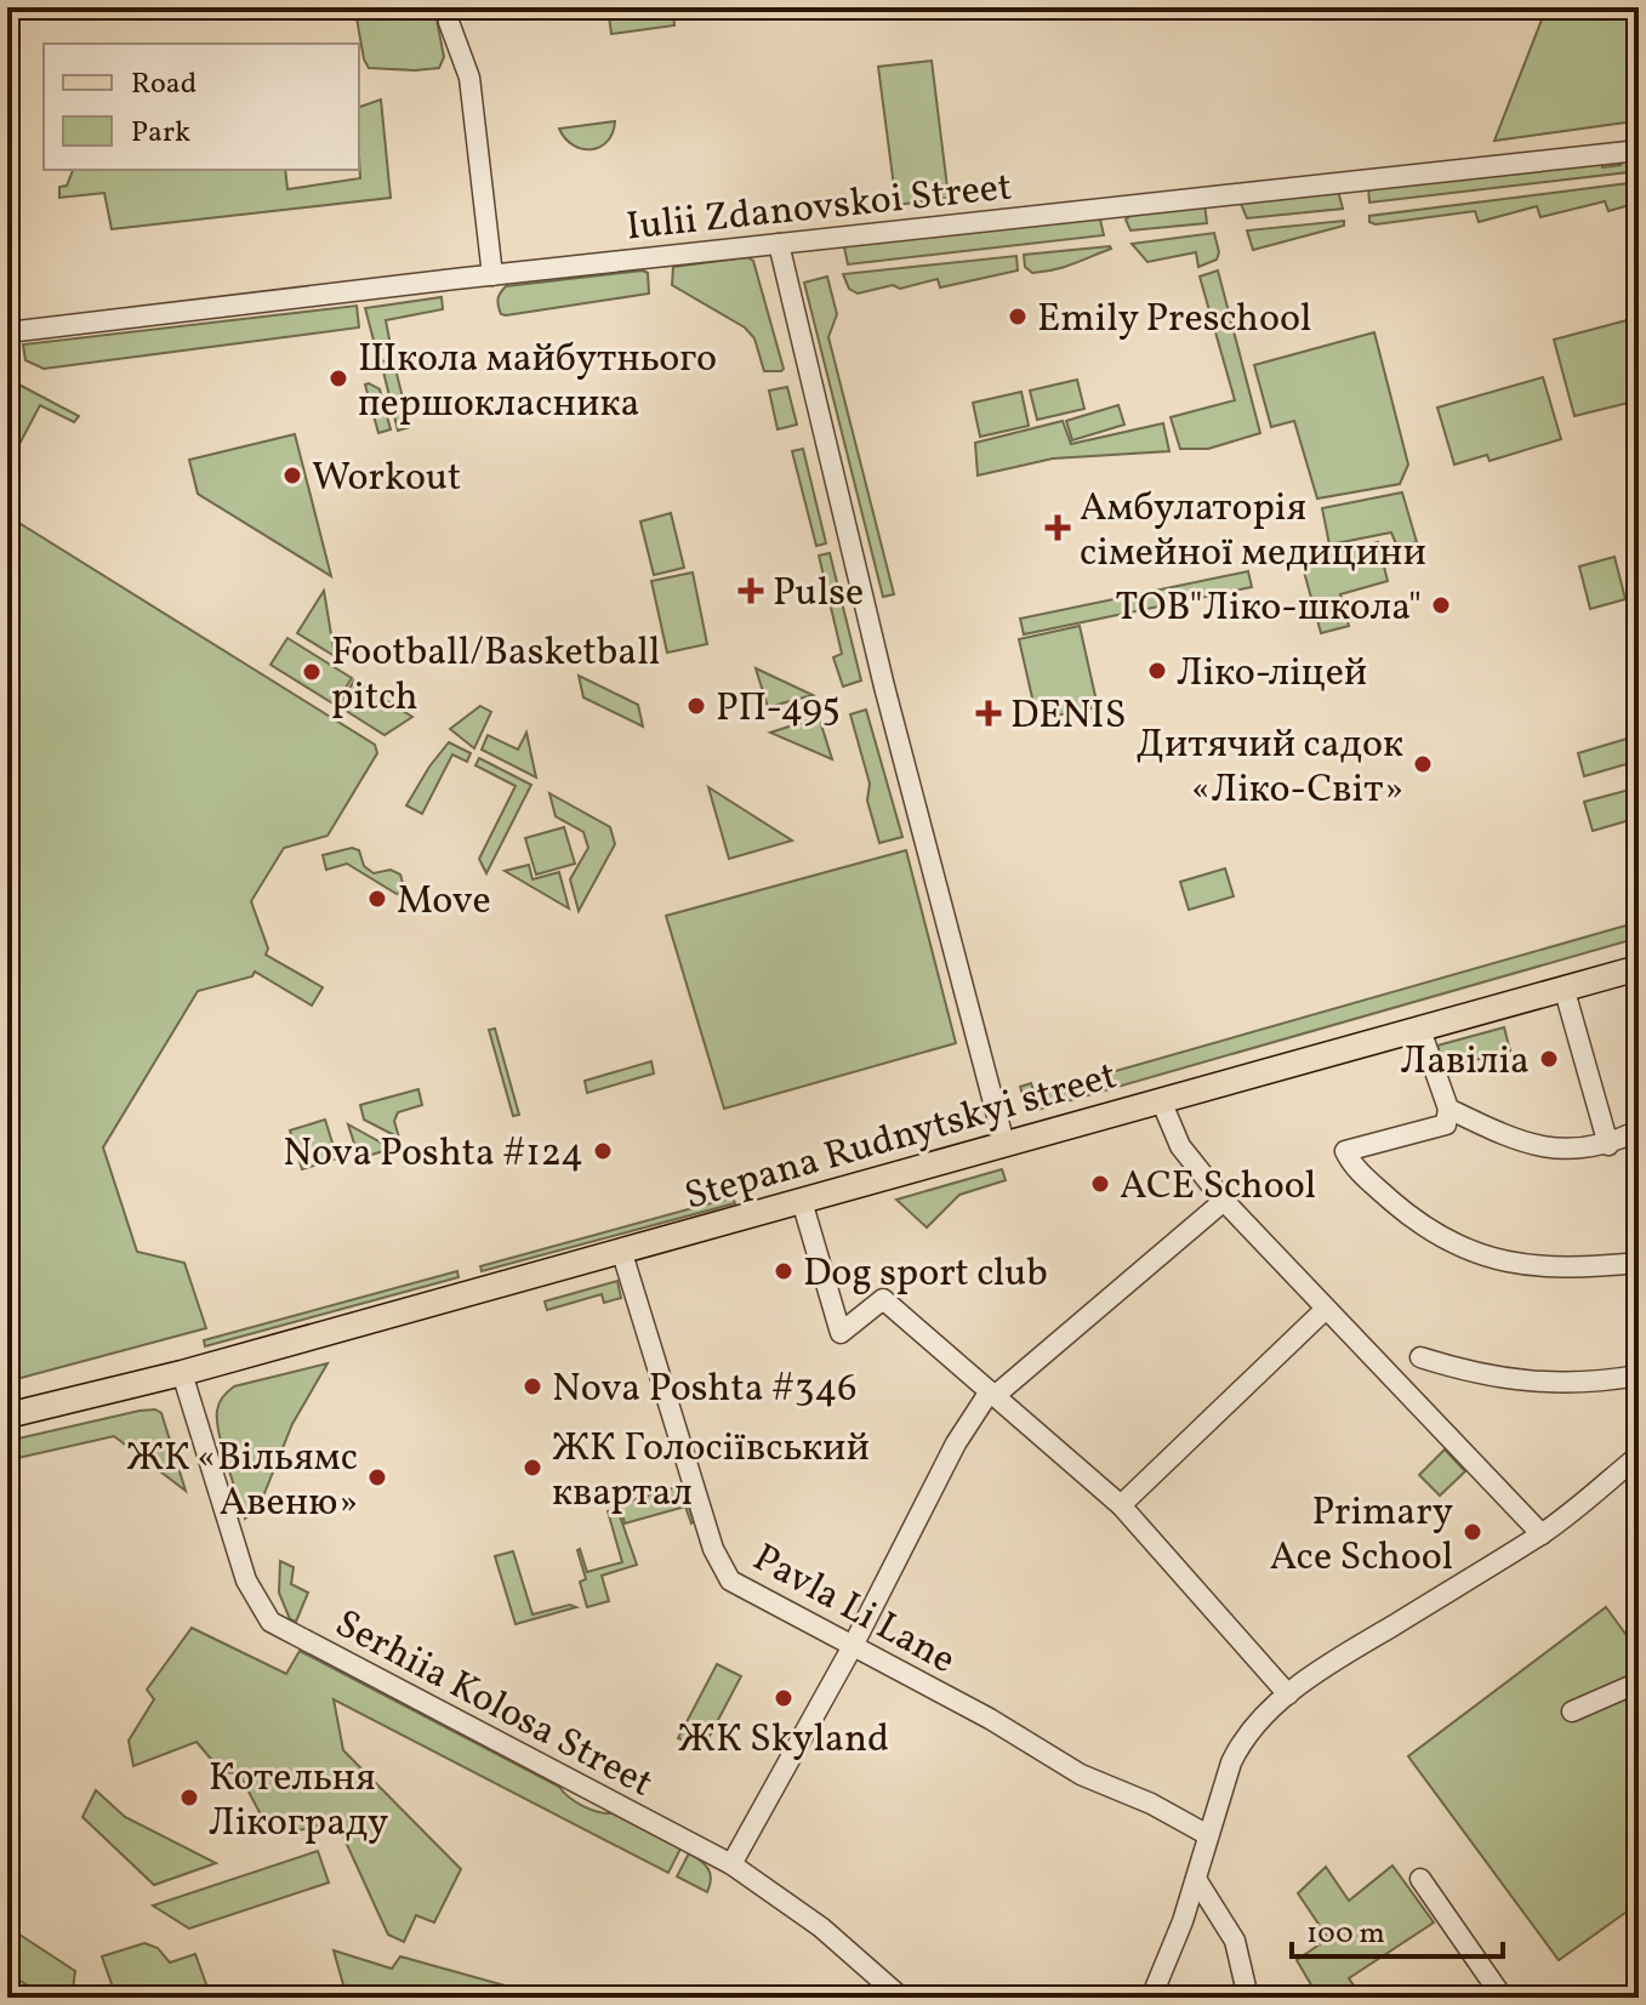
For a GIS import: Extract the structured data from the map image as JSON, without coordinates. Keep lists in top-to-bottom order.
{
  "streets": {
    "main road": ["Stepana Rudnytskyi street"],
    "street": ["Iulii Zdanovskoi Street", "Pavla Li Lane", "Serhiia Kolosa Street"]
  },
  "crossings": [
    ["Stepana Rudnytskyi street", "Pavla Li Lane"],
    ["Stepana Rudnytskyi street", "Serhiia Kolosa Street"]
  ],
  "places": {
    "other": [
      "Emily Preschool",
      "Школа майбутнього першокласника",
      "Workout",
      "ТОВ\"Ліко-школа\"",
      "Ліко-ліцей",
      "Football/Basketball pitch",
      "РП-495",
      "Дитячий садок «Ліко-Світ»",
      "Move",
      "Лавіліа",
      "Nova Poshta #124",
      "ACE School",
      "Dog sport club",
      "Nova Poshta #346",
      "ЖК Голосіївський квартал",
      "ЖК «Вільямс Авеню»",
      "Primary Ace School",
      "ЖК Skyland",
      "Котельня Лікограду"
    ],
    "health": ["Амбулаторія сімейної медицини", "Pulse", "DENIS"]
  },
  "legend": ["Road", "Park"],
  "scale_bar": "100 m"
}
